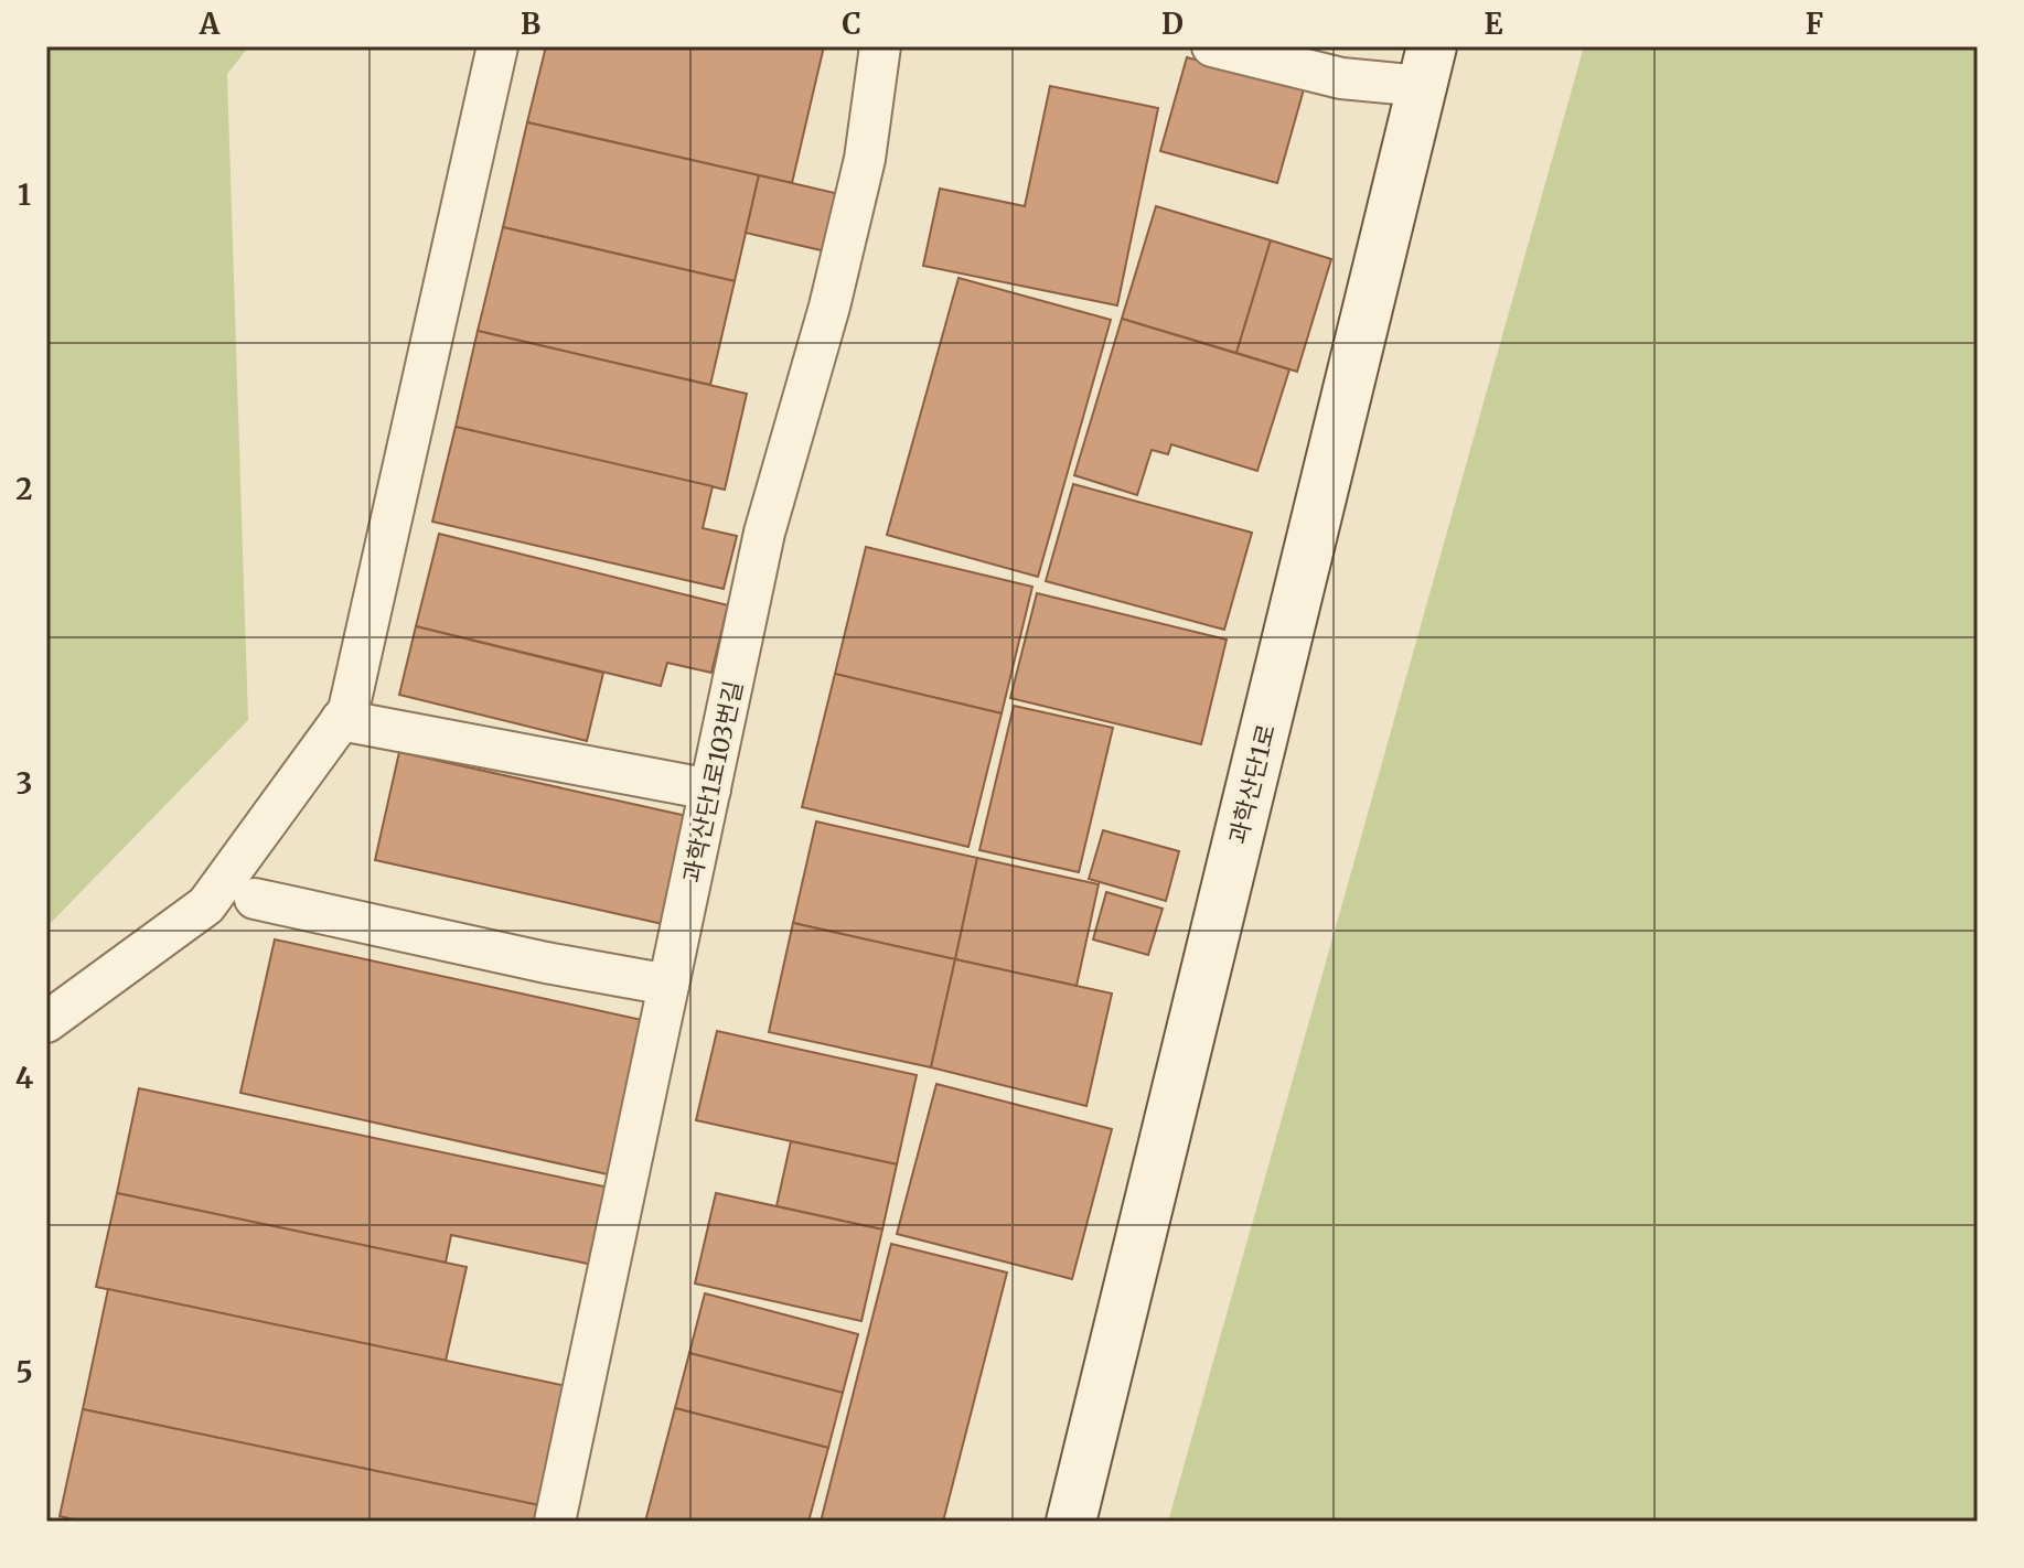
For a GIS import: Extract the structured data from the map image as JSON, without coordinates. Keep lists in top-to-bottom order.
{
  "streets": {
    "main road": ["과학산단1로"],
    "street": ["과학산단1로103번길"]
  },
  "grid": {
    "columns": [
      "A",
      "B",
      "C",
      "D",
      "E",
      "F"
    ],
    "rows": [
      "1",
      "2",
      "3",
      "4",
      "5"
    ]
  }
}
